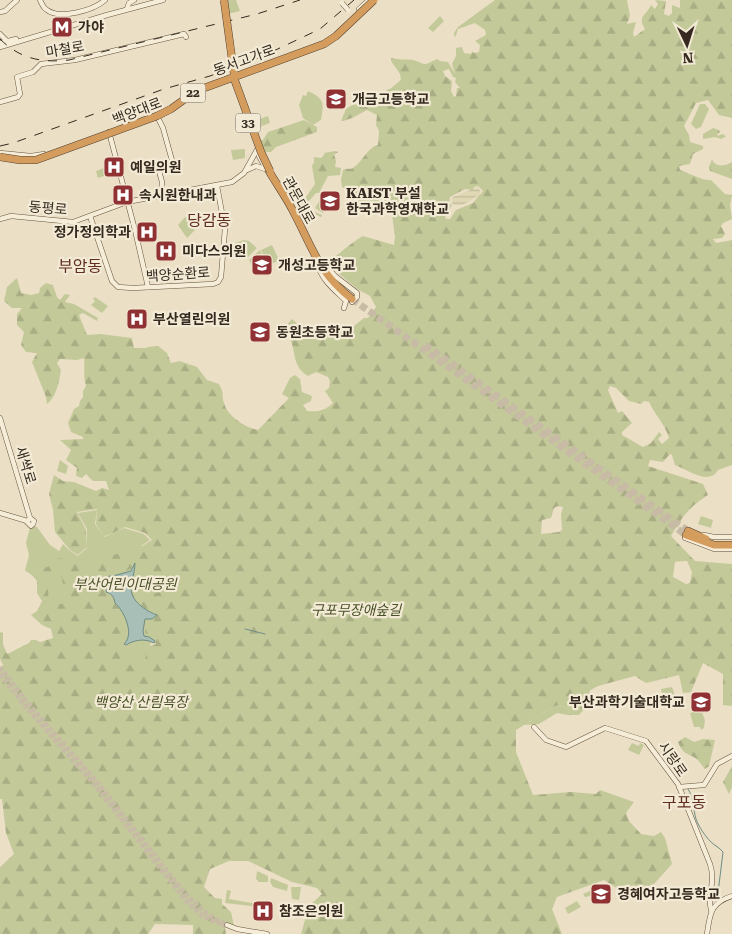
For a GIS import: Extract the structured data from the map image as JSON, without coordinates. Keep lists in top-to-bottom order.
{
  "streets": {
    "highway": [
      "동서고가로",
      "22",
      "33",
      "관문대로"
    ],
    "main road": [
      "마철로",
      "백양대로",
      "동평로",
      "백양순환로",
      "새싹로",
      "시랑로"
    ]
  },
  "crossings": [
    ["동서고가로", "백양대로"],
    ["백양대로", "33"],
    ["33", "관문대로"],
    ["동평로", "백양순환로"]
  ],
  "districts": ["당감동", "부암동", "구포동"],
  "parks": ["부산어린이대공원", "구포무장애숲길", "백양산 산림욕장"],
  "places": {
    "metro station": ["가야"],
    "school or university": [
      "개금고등학교",
      "KAIST 부설 한국과학영재학교",
      "개성고등학교",
      "동원초등학교",
      "부산과학기술대학교",
      "경혜여자고등학교"
    ],
    "hospital": [
      "예일의원",
      "속시원한내과",
      "정가정의학과",
      "미다스의원",
      "부산열린의원",
      "참조은의원"
    ]
  },
  "north": "bottom"
}
